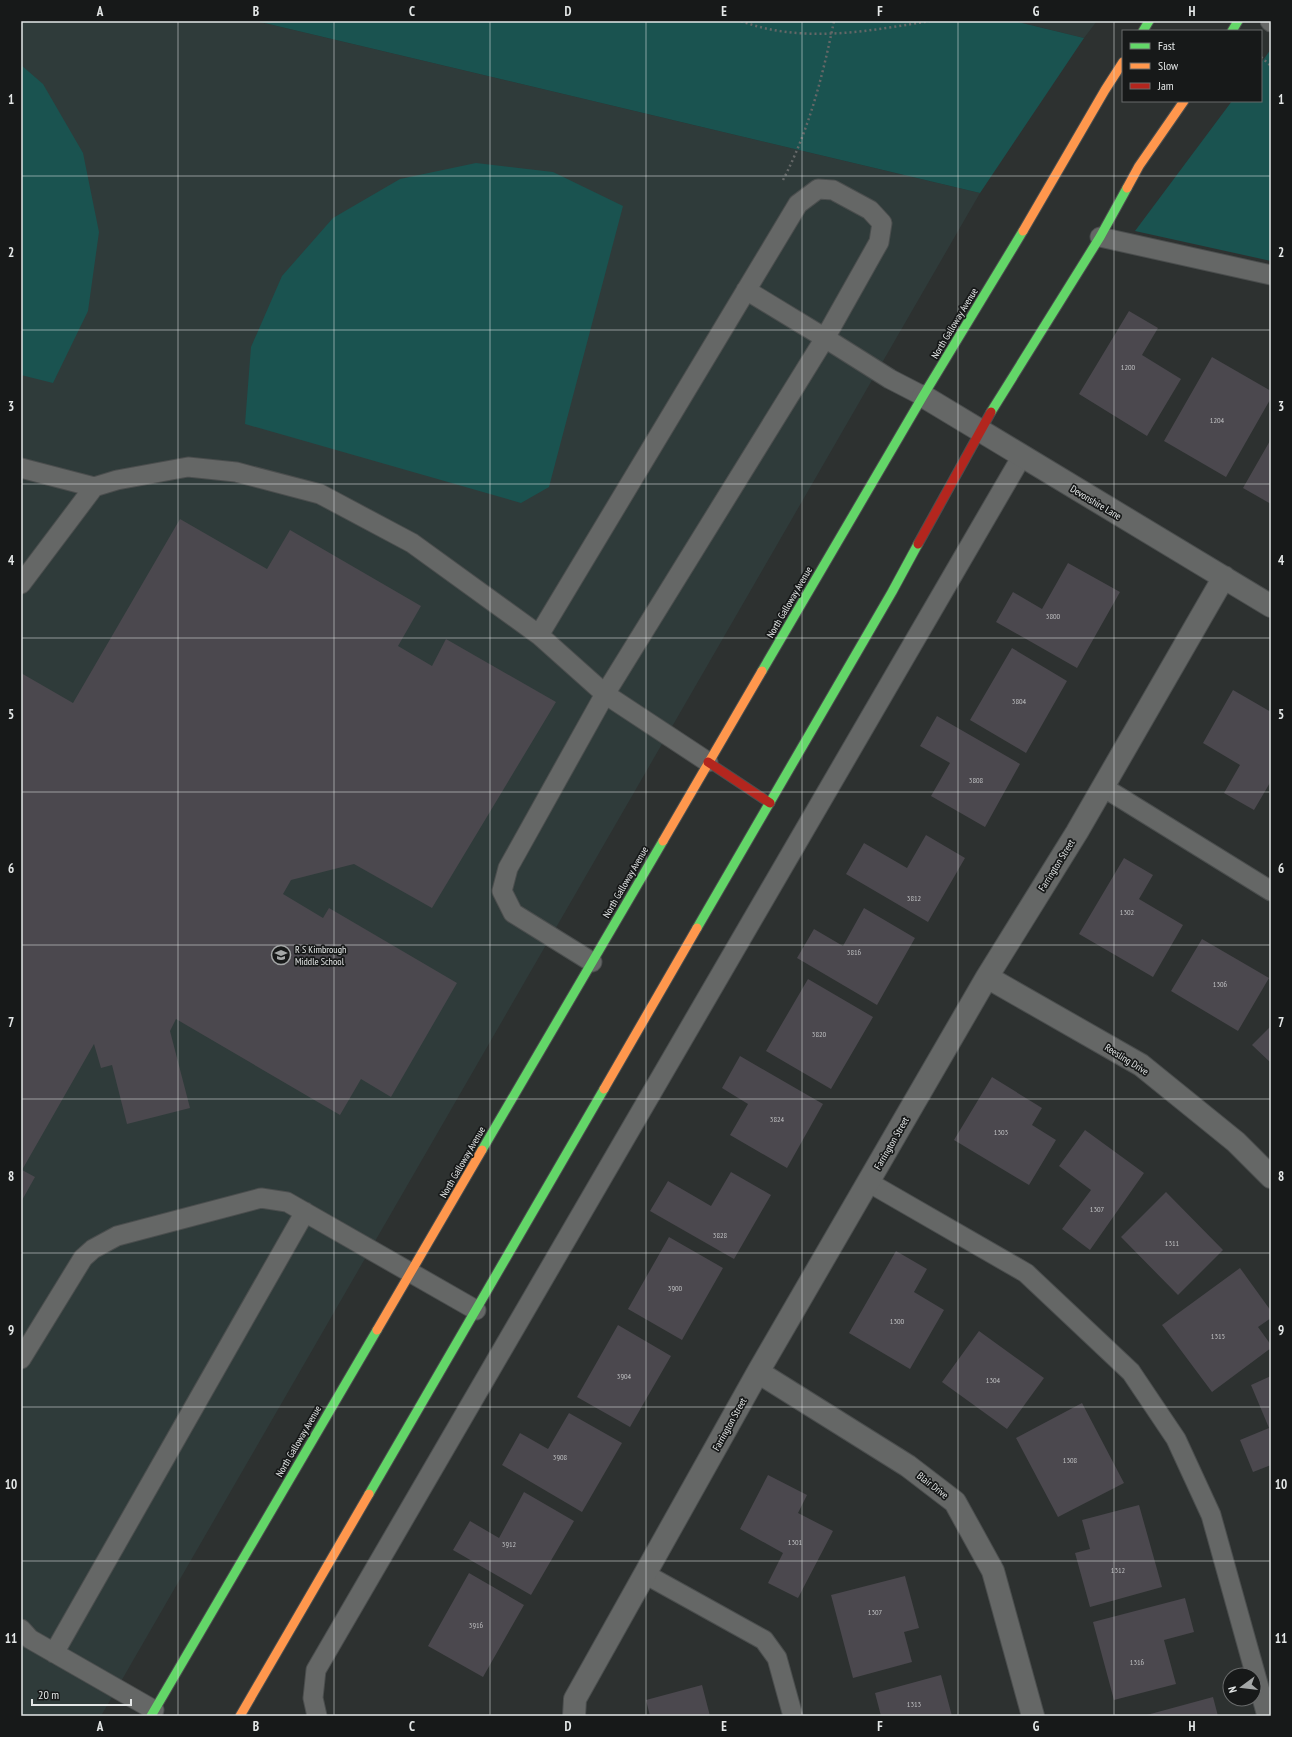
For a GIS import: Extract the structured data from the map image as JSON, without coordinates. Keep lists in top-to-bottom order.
{
  "streets": {
    "main road": ["North Galloway Avenue"],
    "street": [
      "Devonshire Lane",
      "Farrington Street",
      "Reesling Drive",
      "Blair Drive"
    ]
  },
  "crossings": [
    ["North Galloway Avenue", "Devonshire Lane"],
    ["Devonshire Lane", "Farrington Street"],
    ["Farrington Street", "Reesling Drive"],
    ["Farrington Street", "Blair Drive"]
  ],
  "places": {
    "school or university": ["R S Kimbrough Middle School"]
  },
  "house_numbers": [
    "1200",
    "1204",
    "3800",
    "3804",
    "3808",
    "3812",
    "1302",
    "3816",
    "1306",
    "3820",
    "3824",
    "1303",
    "1307",
    "3828",
    "1311",
    "3900",
    "1300",
    "1315",
    "3904",
    "1304",
    "3908",
    "1308",
    "1301",
    "3912",
    "1312",
    "1307",
    "3916",
    "1316",
    "1313"
  ],
  "legend": ["Fast", "Slow", "Jam"],
  "scale_bar": "20 m",
  "north": "left",
  "grid": {
    "columns": [
      "A",
      "B",
      "C",
      "D",
      "E",
      "F",
      "G",
      "H"
    ],
    "rows": [
      "1",
      "2",
      "3",
      "4",
      "5",
      "6",
      "7",
      "8",
      "9",
      "10",
      "11"
    ]
  }
}
